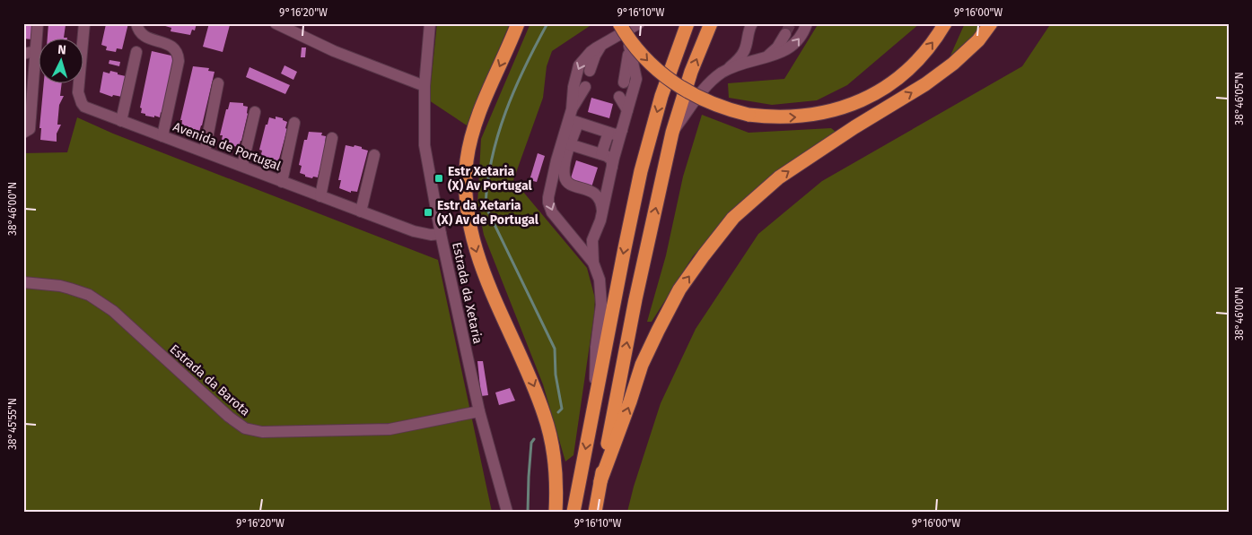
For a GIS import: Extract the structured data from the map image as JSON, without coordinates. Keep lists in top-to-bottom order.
{
  "streets": {
    "street": ["Avenida de Portugal", "Estrada da Xetaria", "Estrada da Barota"]
  },
  "crossings": [
    ["Avenida de Portugal", "Estrada da Xetaria"],
    ["Estrada da Xetaria", "Estrada da Barota"]
  ],
  "places": {
    "transit": ["Estr Xetaria (X) Av Portugal", "Estr da Xetaria (X) Av de Portugal"]
  },
  "north": "top",
  "coordinates": [
    "9°16'20\"W",
    "9°16'10\"W",
    "9°16'00\"W",
    "38°46'05\"N",
    "38°46'00\"N",
    "38°45'55\"N"
  ]
}
